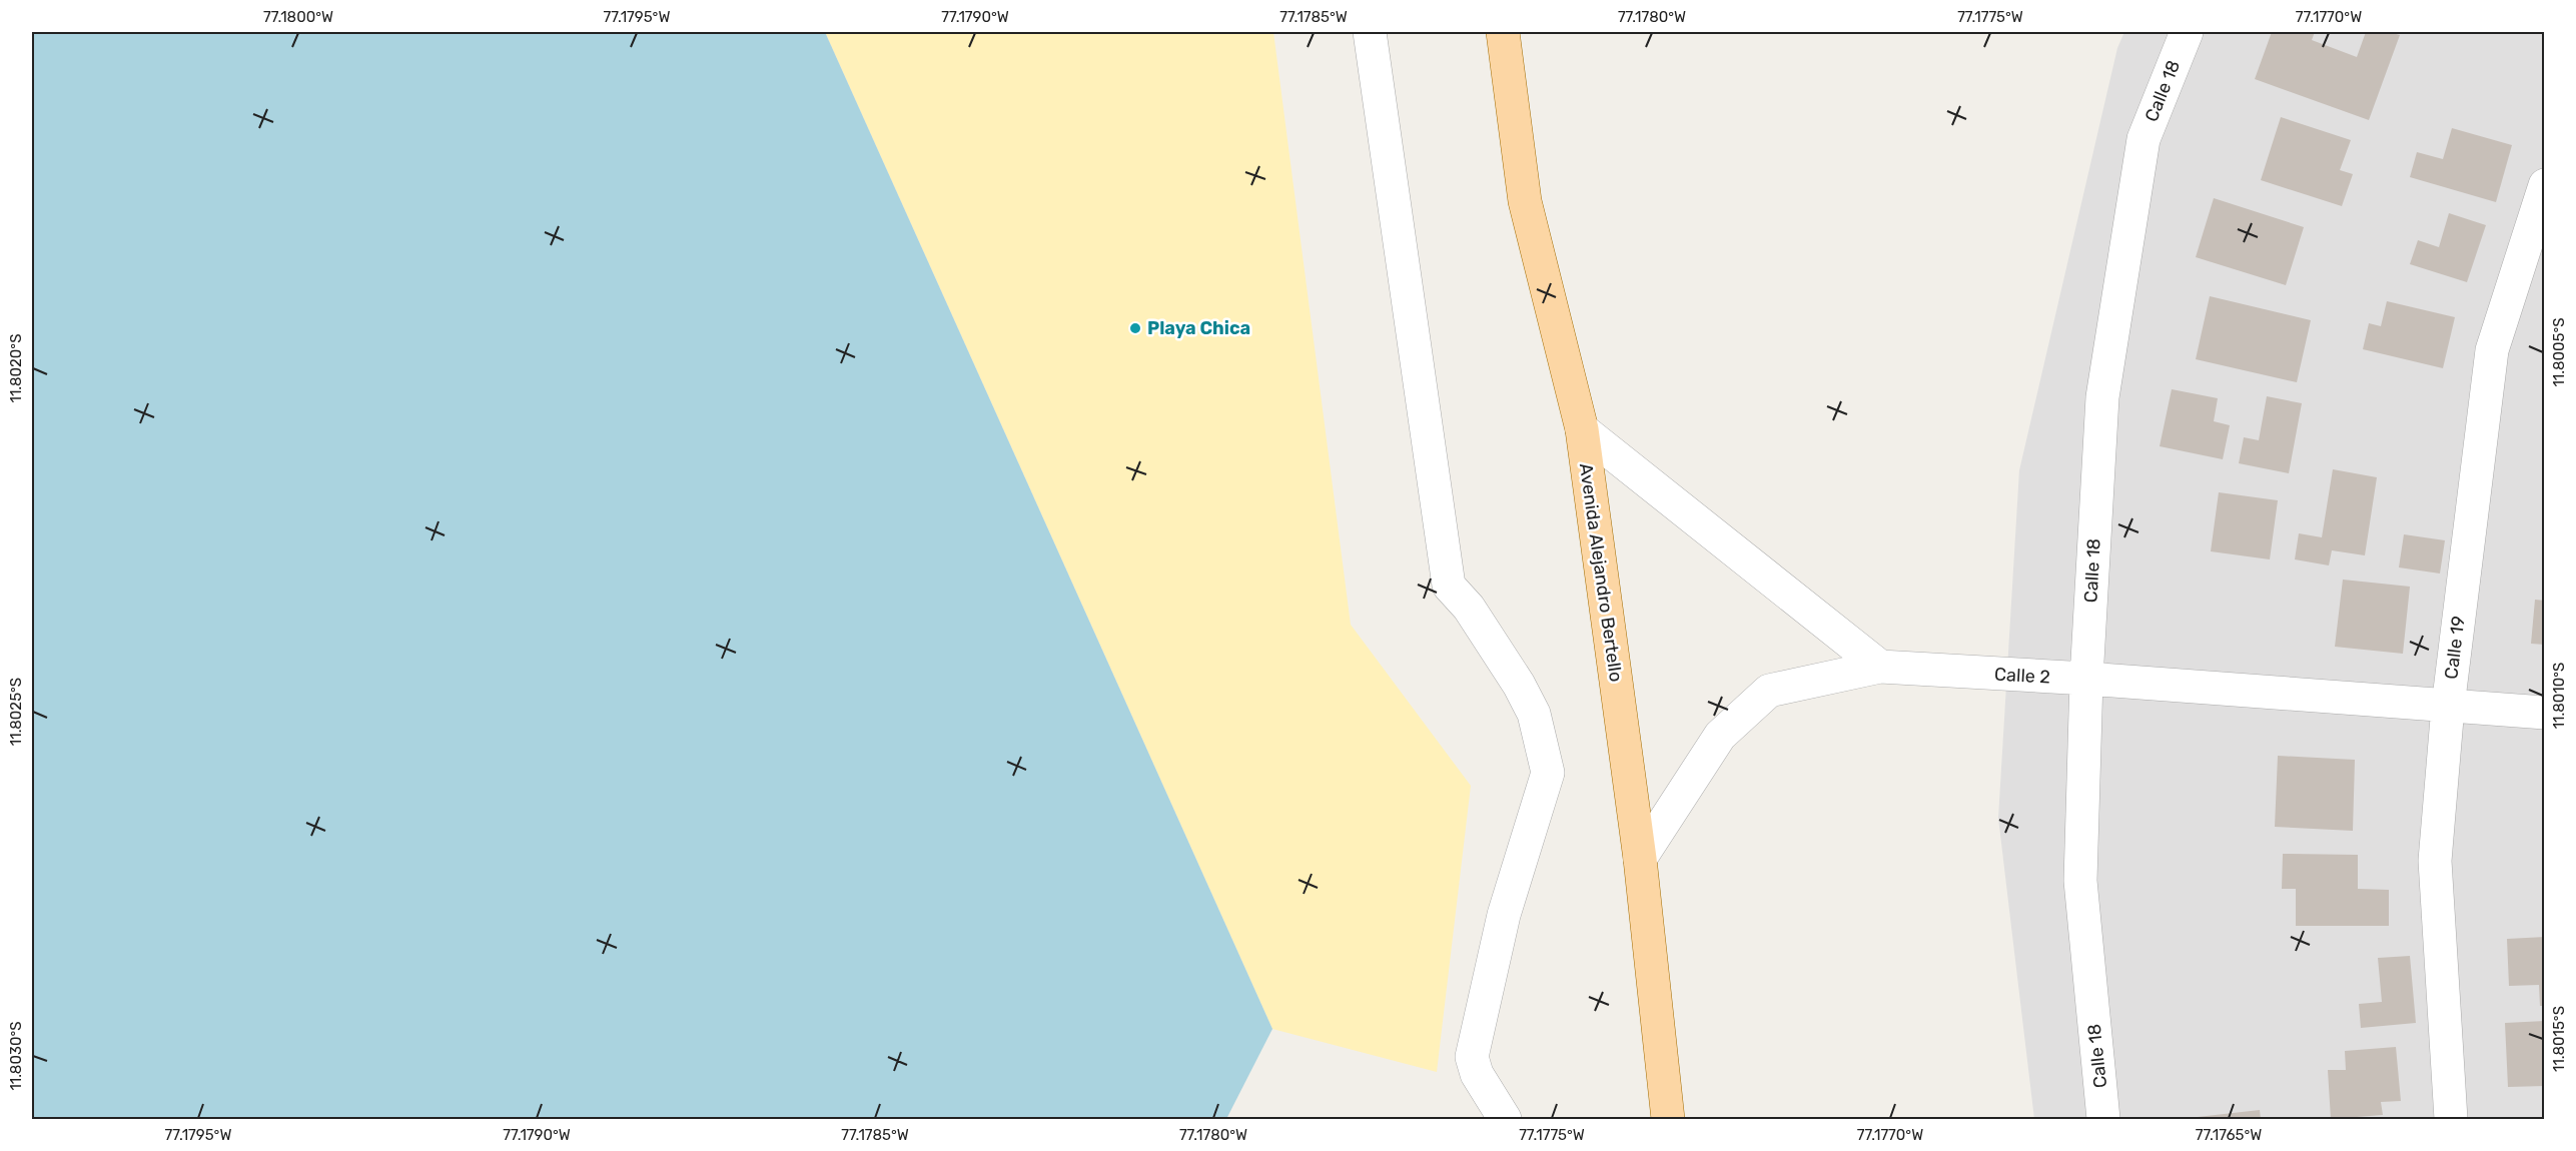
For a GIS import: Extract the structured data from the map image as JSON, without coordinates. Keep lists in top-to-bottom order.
{
  "streets": {
    "main road": ["Avenida Alejandro Bertello"],
    "street": ["Calle 18", "Calle 19", "Calle 2"]
  },
  "crossings": [
    ["Calle 18", "Calle 2"],
    ["Avenida Alejandro Bertello", "Calle 2"],
    ["Calle 19", "Calle 2"]
  ],
  "places": ["Playa Chica"],
  "coordinates": [
    "77.1800°W",
    "77.1795°W",
    "77.1790°W",
    "77.1785°W",
    "77.1780°W",
    "77.1775°W",
    "77.1770°W",
    "11.8005°S",
    "11.8020°S",
    "11.8010°S",
    "11.8025°S",
    "11.8015°S",
    "11.8030°S",
    "77.1765°W"
  ]
}
